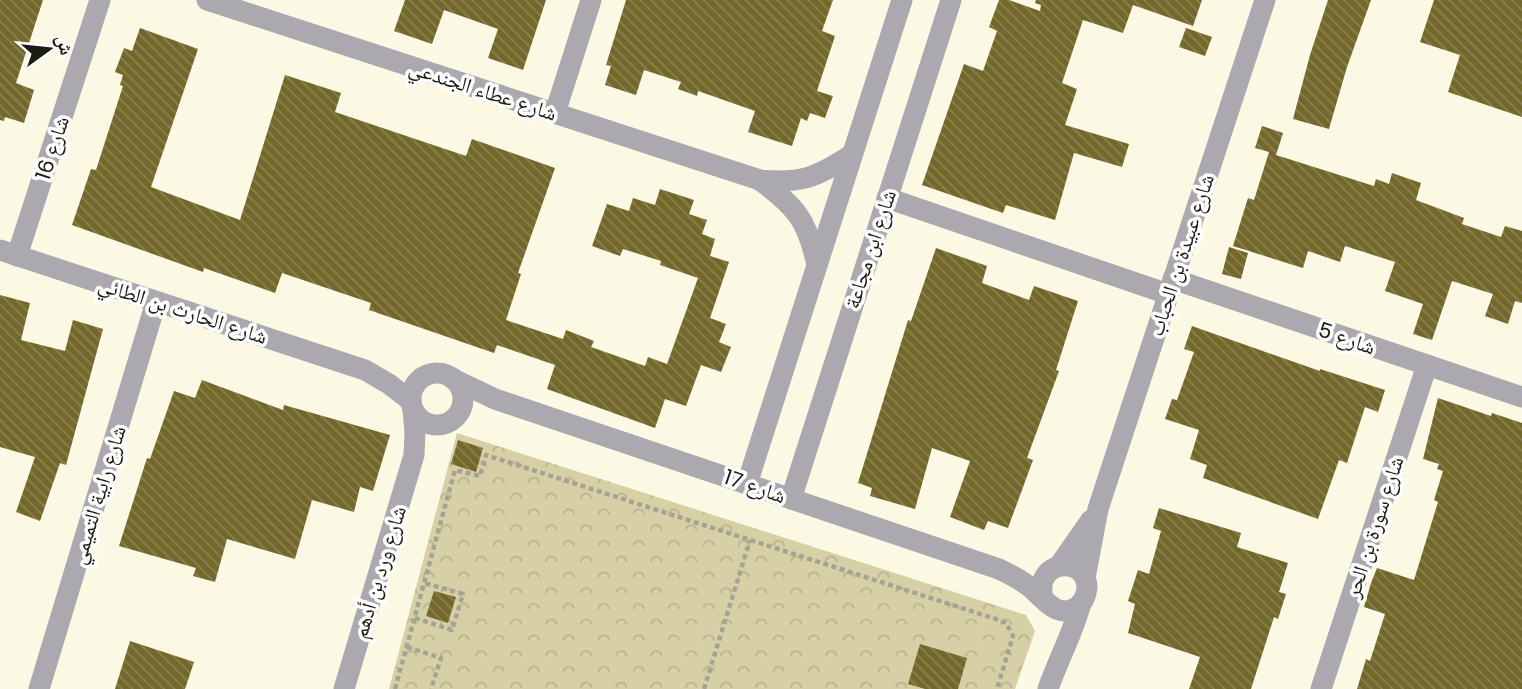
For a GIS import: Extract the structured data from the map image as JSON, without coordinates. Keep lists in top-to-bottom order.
{
  "streets": {
    "street": [
      "شارع عطاء الجندعي",
      "شارع 16",
      "شارع ابن مجاعة",
      "شارع عبيدة بن الحباب",
      "شارع الحارث بن الطائي",
      "شارع 5",
      "شارع 17",
      "شارع رابية التميمي",
      "شارع سورة بن الحر",
      "شارع ورد بن أدهم"
    ]
  },
  "crossings": [
    ["شارع 16", "شارع الحارث بن الطائي"],
    ["شارع ابن مجاعة", "شارع 5"],
    ["شارع ابن مجاعة", "شارع 17"],
    ["شارع عبيدة بن الحباب", "شارع 5"],
    ["شارع عبيدة بن الحباب", "شارع 17"],
    ["شارع الحارث بن الطائي", "شارع 17"],
    ["شارع الحارث بن الطائي", "شارع رابية التميمي"],
    ["شارع الحارث بن الطائي", "شارع ورد بن أدهم"],
    ["شارع 5", "شارع سورة بن الحر"],
    ["شارع 17", "شارع ورد بن أدهم"]
  ],
  "north": "right"
}
